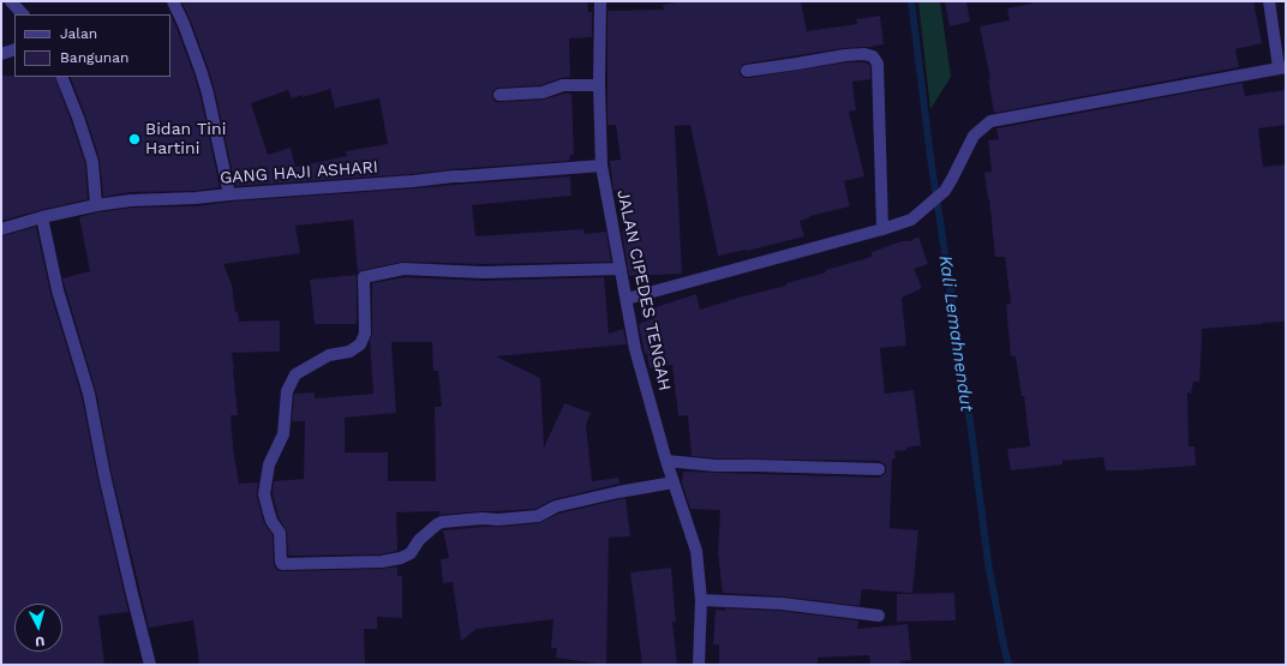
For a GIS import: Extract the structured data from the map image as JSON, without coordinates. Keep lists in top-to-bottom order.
{
  "streets": {
    "street": ["GANG HAJI ASHARI", "JALAN CIPEDES TENGAH"]
  },
  "crossings": [
    ["GANG HAJI ASHARI", "JALAN CIPEDES TENGAH"]
  ],
  "water": ["Kali Lemahnendut"],
  "places": ["Bidan Tini Hartini"],
  "legend": ["Jalan", "Bangunan"],
  "north": "bottom"
}
